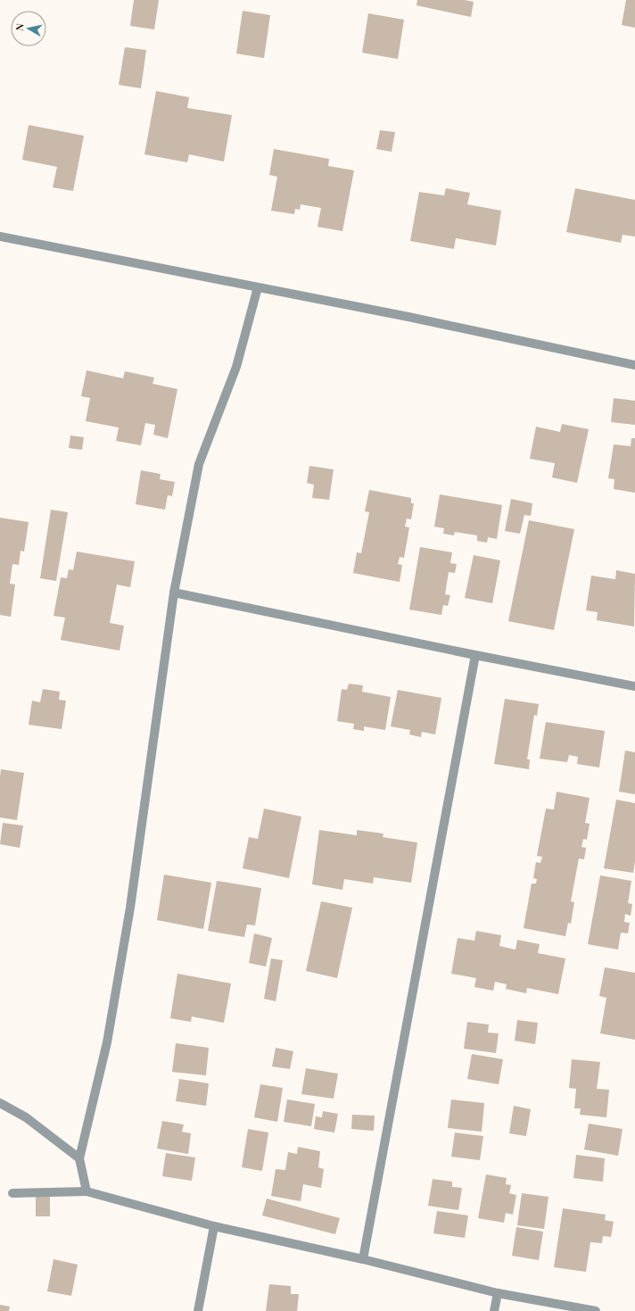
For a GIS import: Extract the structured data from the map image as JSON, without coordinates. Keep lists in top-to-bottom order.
{
  "north": "left"
}
